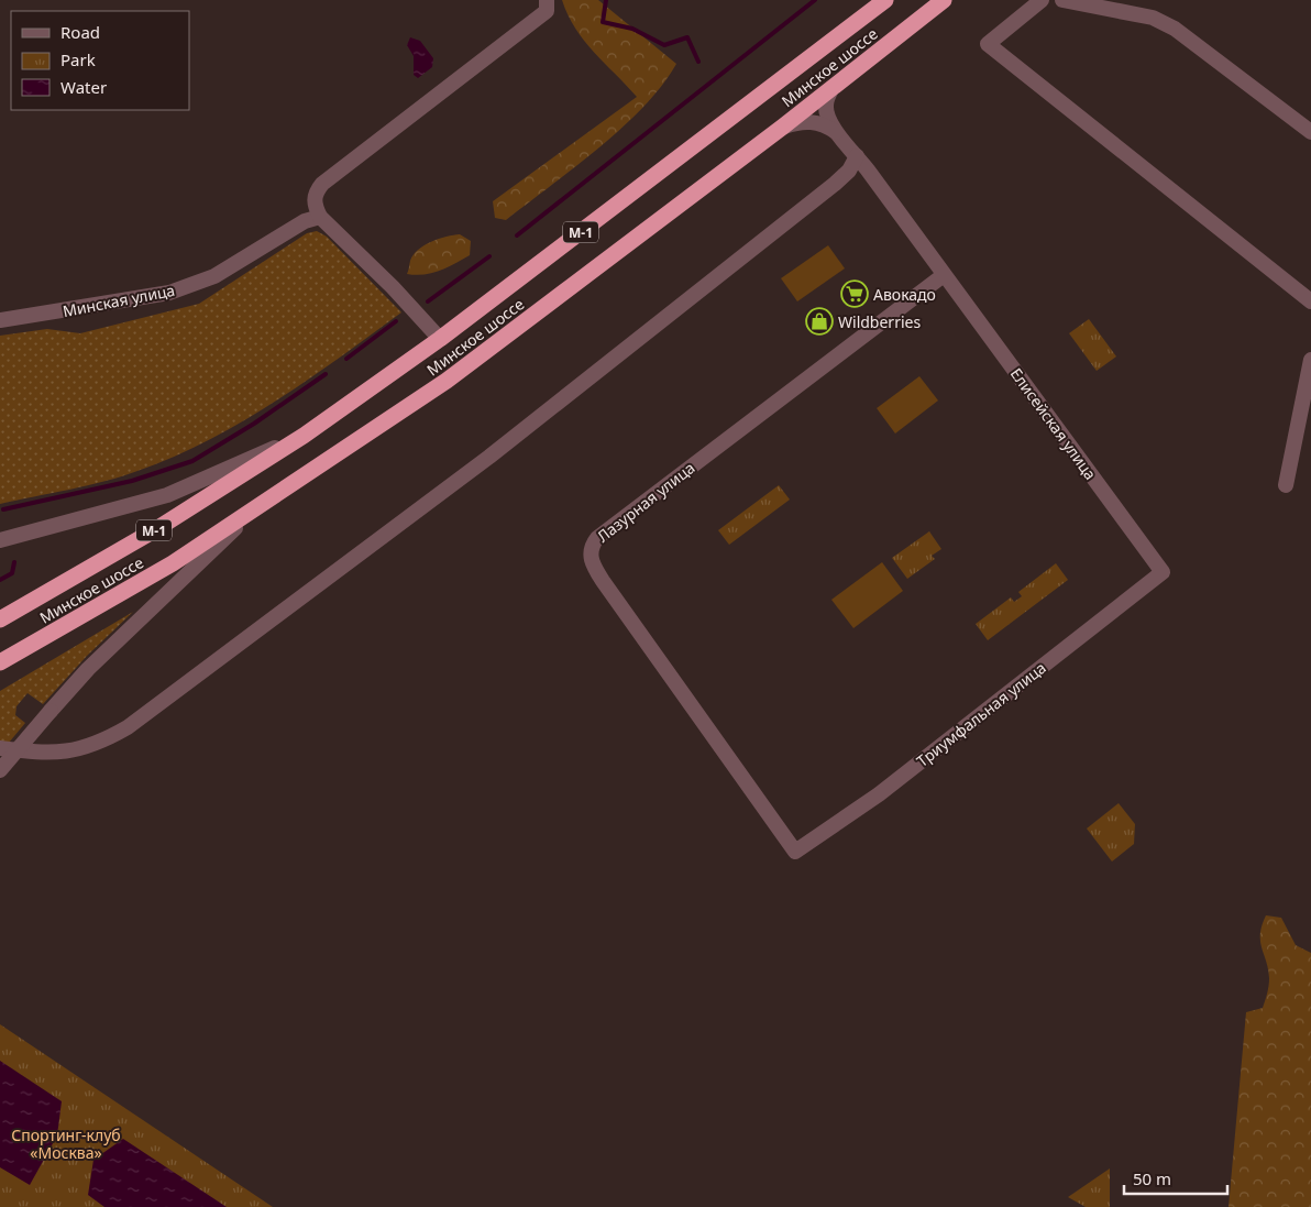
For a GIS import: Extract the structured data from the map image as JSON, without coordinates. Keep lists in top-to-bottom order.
{
  "streets": {
    "highway": ["Минское шоссе", "М-1"],
    "street": [
      "Минская улица",
      "Елисейская улица",
      "Лазурная улица",
      "Триумфальная улица"
    ]
  },
  "crossings": [
    ["Елисейская улица", "Лазурная улица"],
    ["Елисейская улица", "Триумфальная улица"],
    ["Лазурная улица", "Триумфальная улица"]
  ],
  "parks": ["Спортинг-клуб «Москва»"],
  "places": {
    "supermarket": ["Авокадо"],
    "shop": ["Wildberries"]
  },
  "legend": ["Road", "Park", "Water"],
  "scale_bar": "50 m"
}
